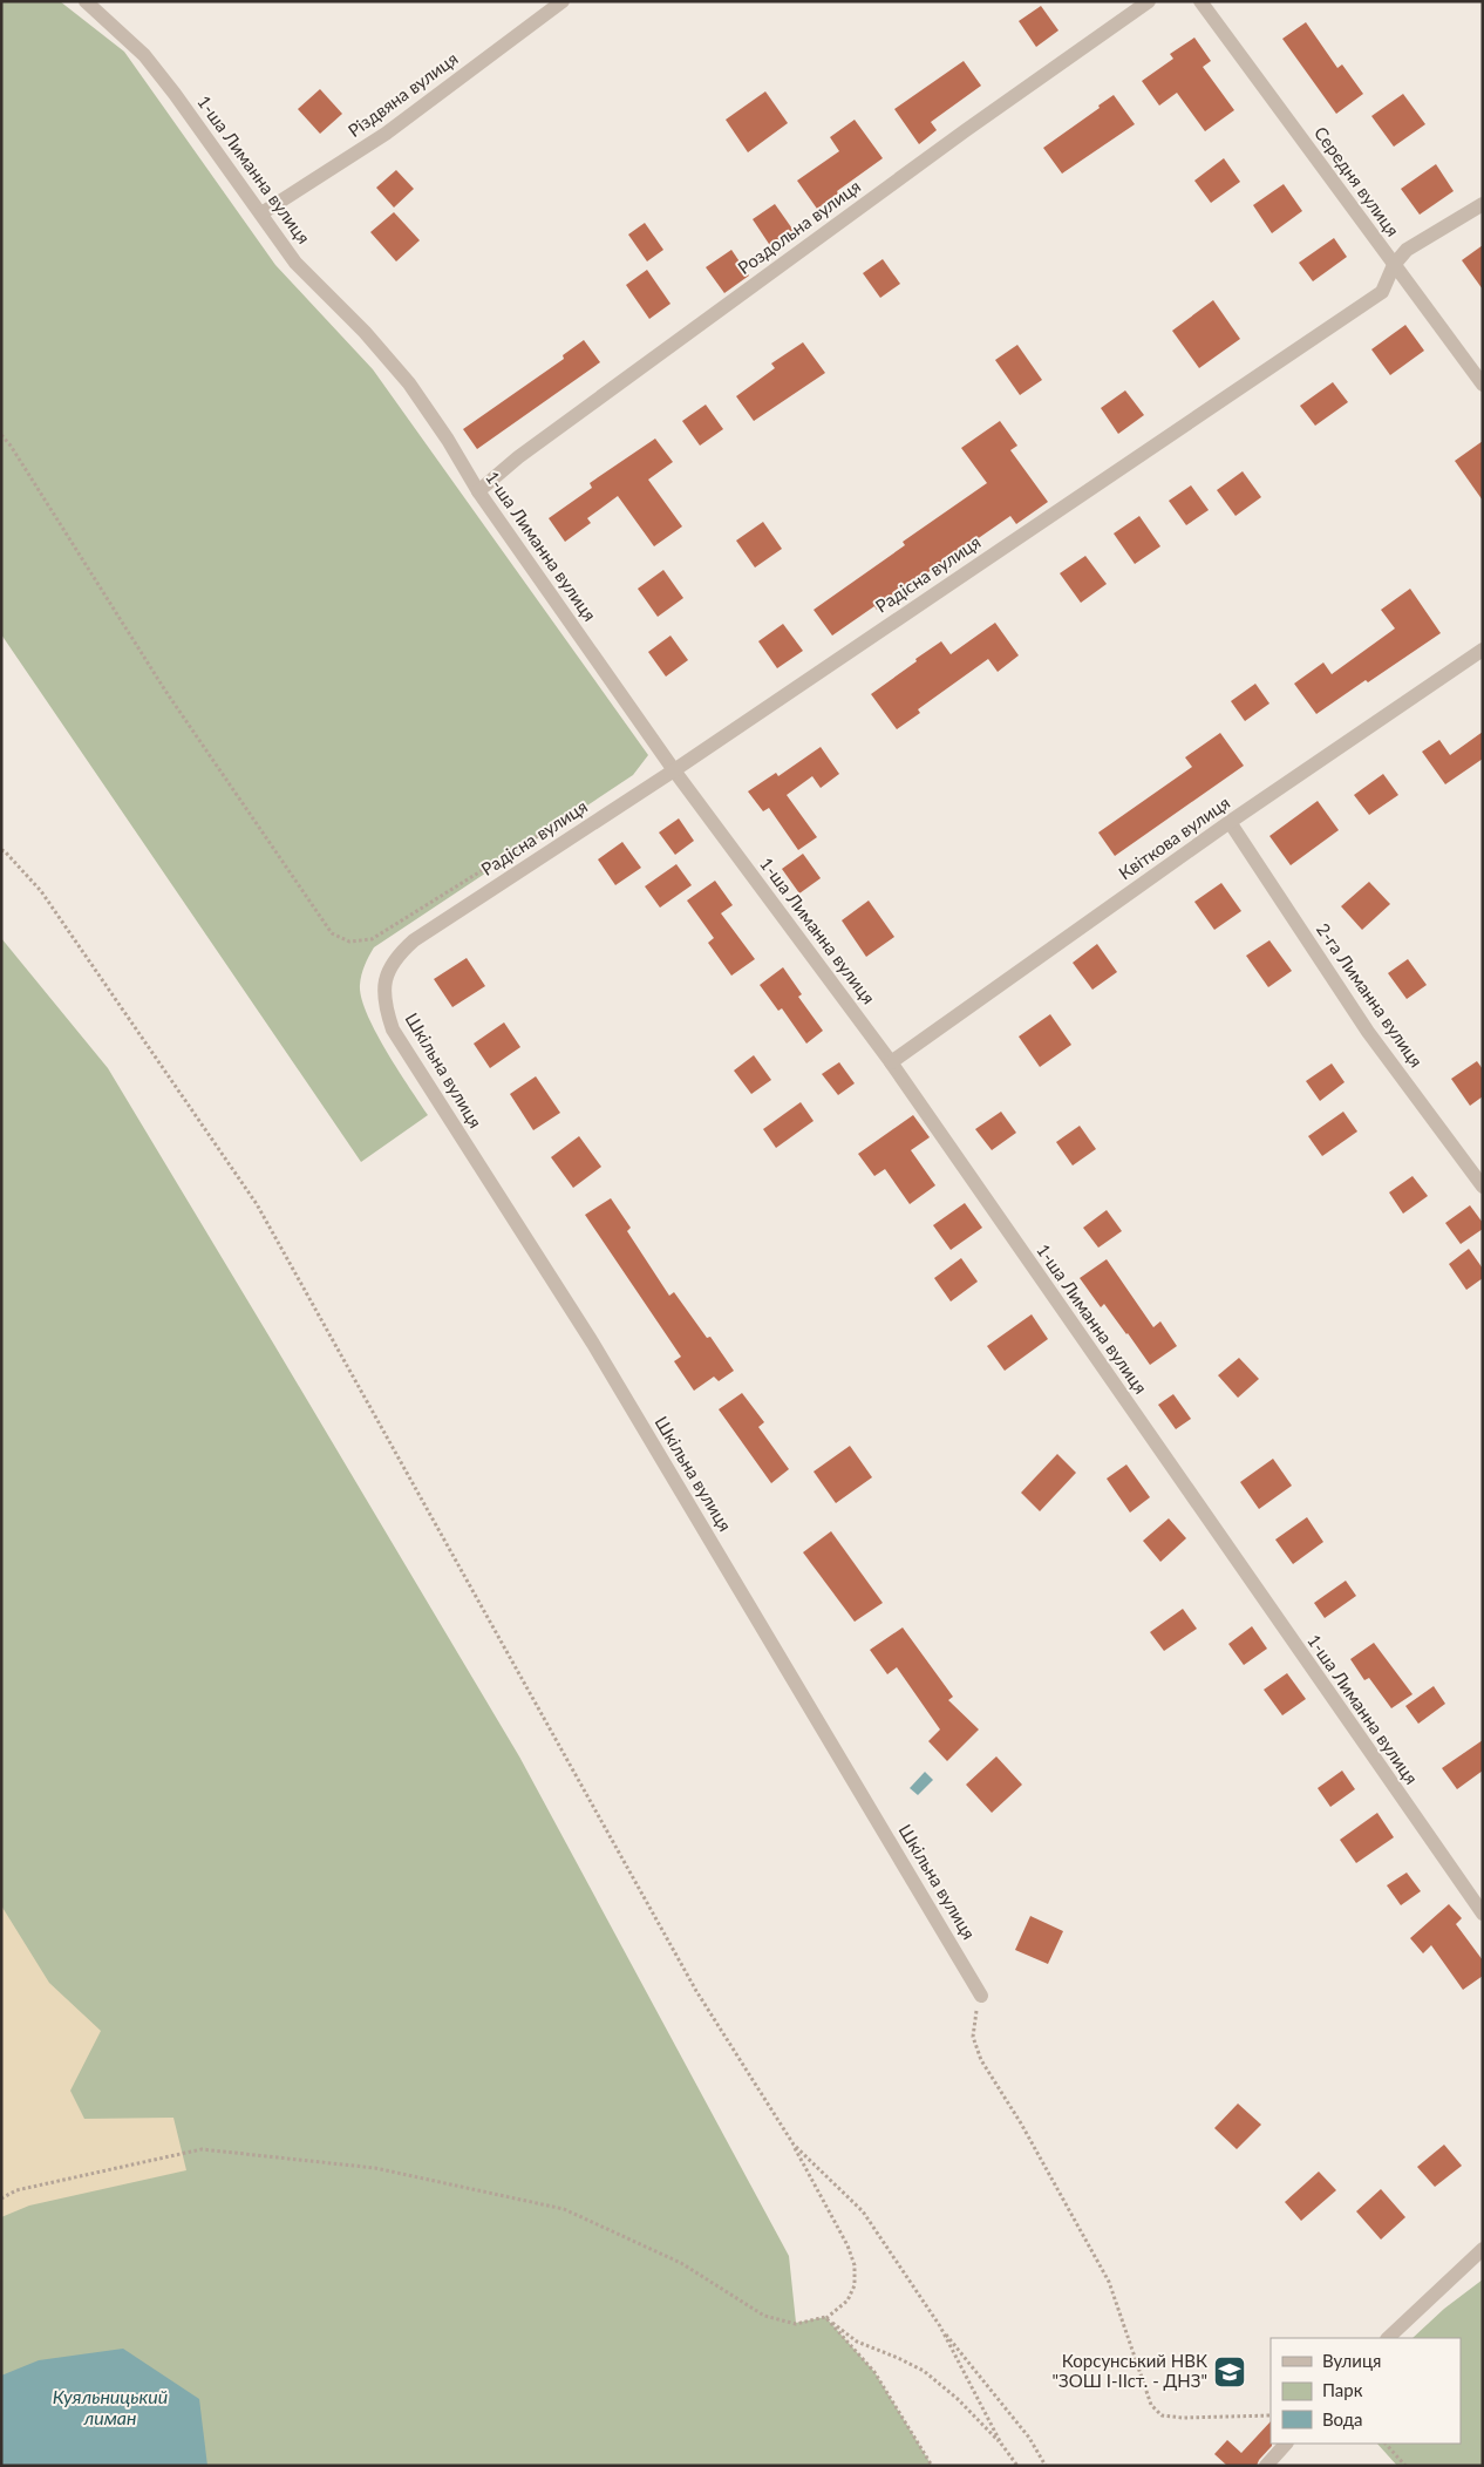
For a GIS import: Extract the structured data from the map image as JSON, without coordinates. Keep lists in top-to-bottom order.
{
  "streets": {
    "street": [
      "Різдвяна вулиця",
      "1-ша Лиманна вулиця",
      "Середня вулиця",
      "Роздольна вулиця",
      "Радісна вулиця",
      "Квіткова вулиця",
      "2-га Лиманна вулиця",
      "Шкільна вулиця"
    ]
  },
  "crossings": [
    ["Різдвяна вулиця", "1-ша Лиманна вулиця"],
    ["1-ша Лиманна вулиця", "Роздольна вулиця"],
    ["1-ша Лиманна вулиця", "Радісна вулиця"],
    ["1-ша Лиманна вулиця", "Квіткова вулиця"],
    ["Середня вулиця", "Радісна вулиця"],
    ["Радісна вулиця", "Шкільна вулиця"],
    ["Квіткова вулиця", "2-га Лиманна вулиця"]
  ],
  "water": ["Куяльницький лиман"],
  "places": {
    "school or university": ["Корсунський НВК \"ЗОШ І-ІІст. - ДНЗ\""]
  },
  "legend": ["Вулиця", "Парк", "Вода"]
}
